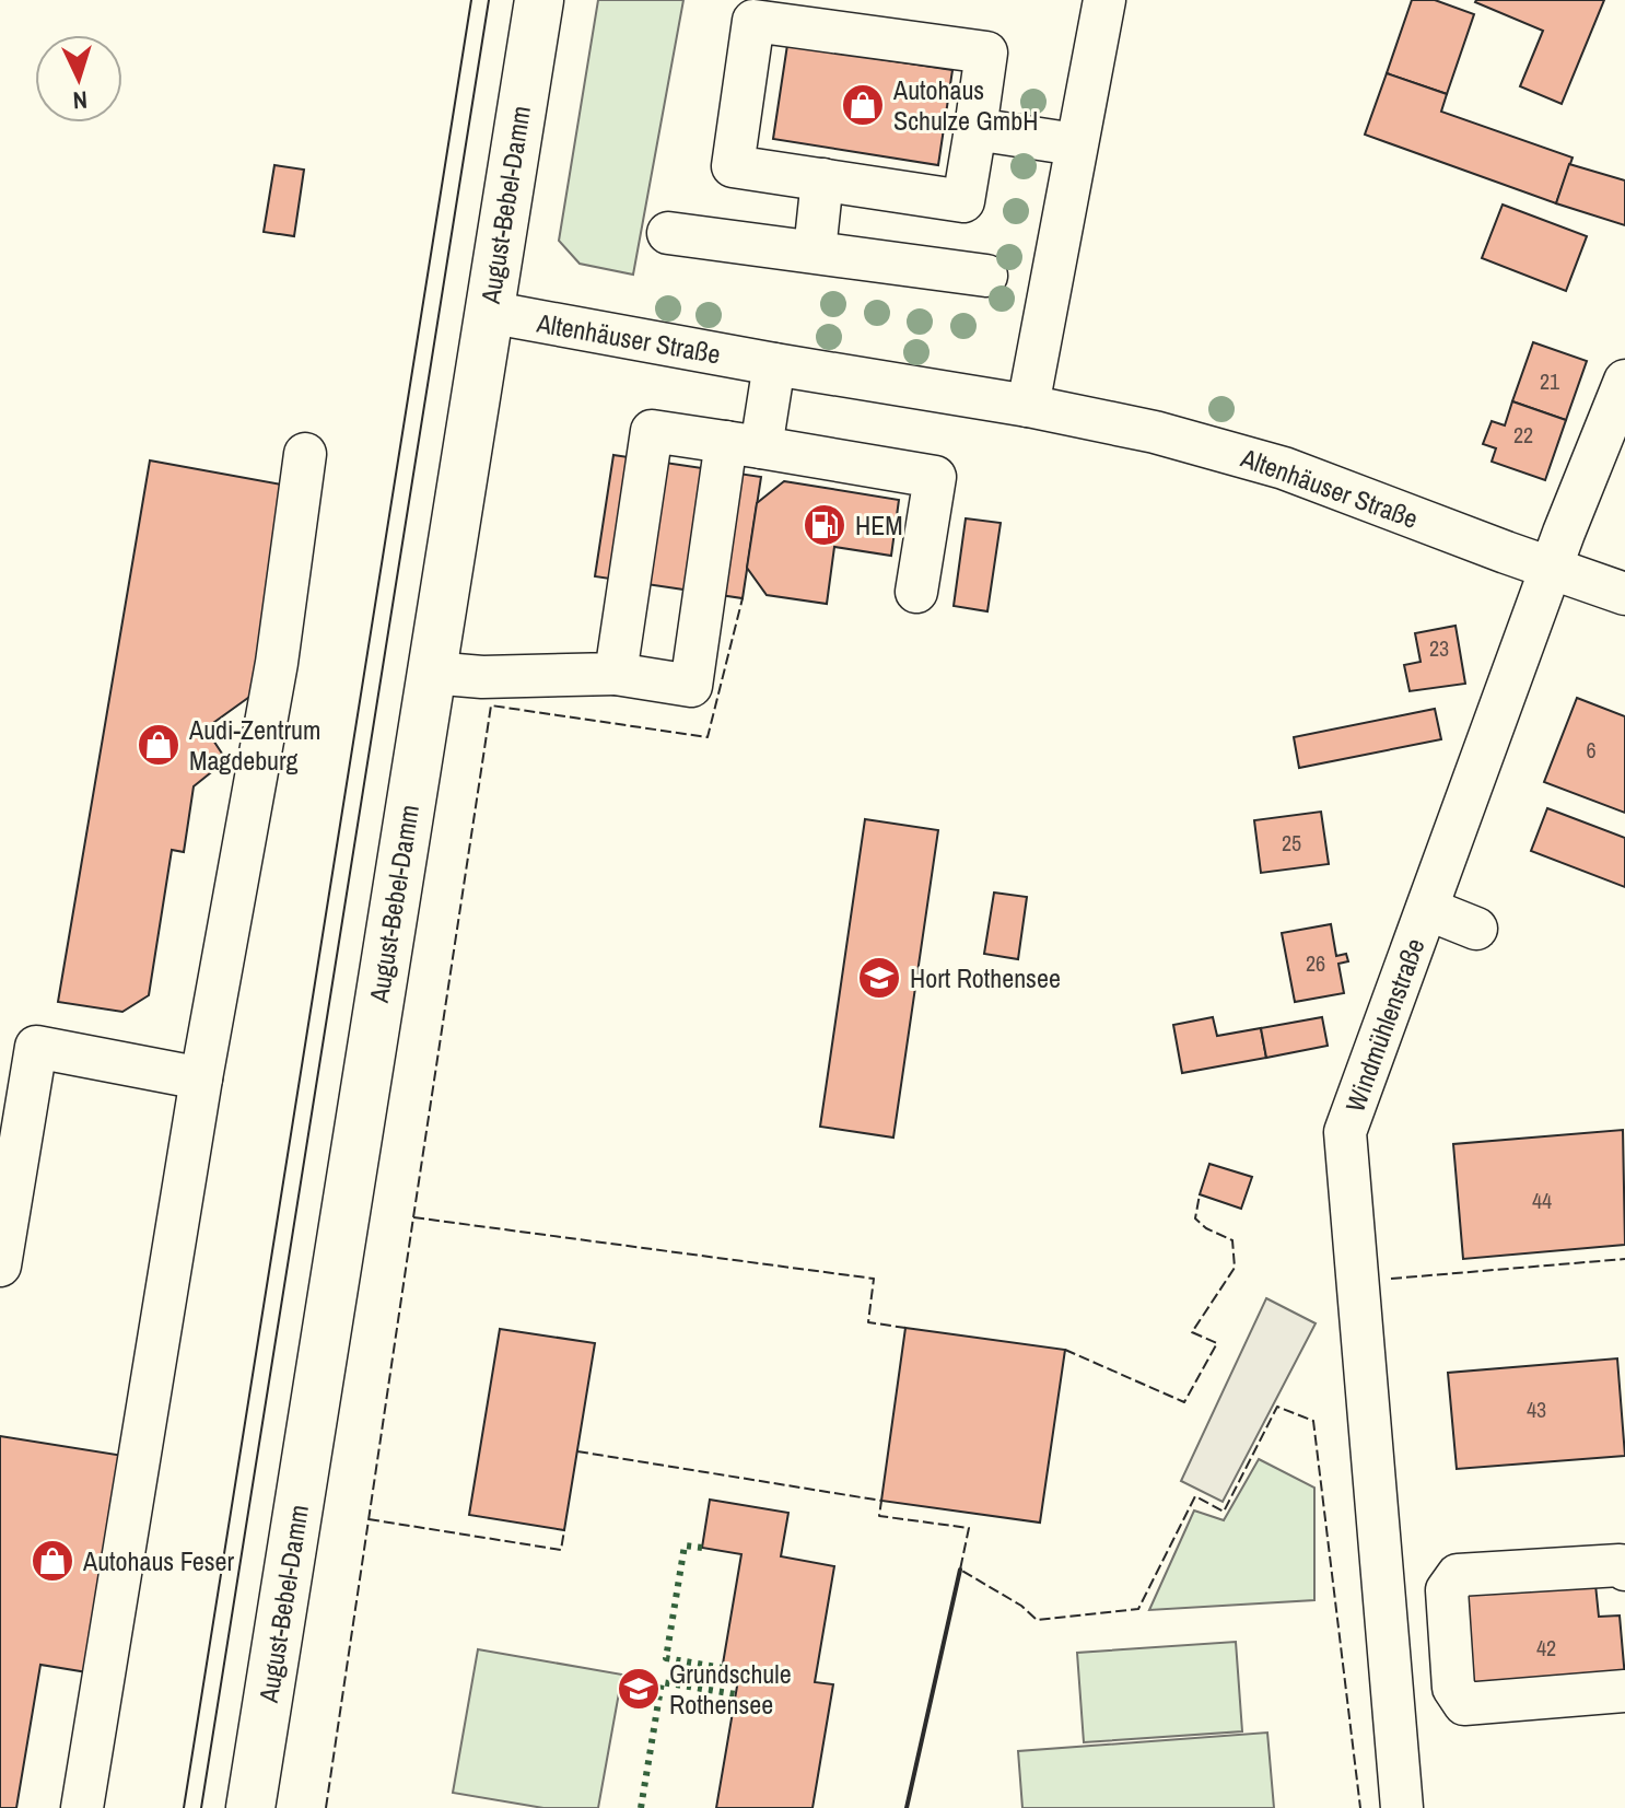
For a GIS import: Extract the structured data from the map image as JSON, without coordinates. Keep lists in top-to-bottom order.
{
  "streets": {
    "main road": ["August-Bebel-Damm"],
    "street": ["Altenhäuser Straße", "Windmühlenstraße"]
  },
  "crossings": [
    ["August-Bebel-Damm", "Altenhäuser Straße"],
    ["Altenhäuser Straße", "Windmühlenstraße"]
  ],
  "places": {
    "shop": ["Autohaus Schulze GmbH", "Audi-Zentrum Magdeburg", "Autohaus Feser"],
    "fuel station": ["HEM"],
    "school or university": ["Hort Rothensee", "Grundschule Rothensee"]
  },
  "house_numbers": [
    "21",
    "22",
    "23",
    "6",
    "25",
    "26",
    "44",
    "43",
    "42"
  ],
  "north": "bottom"
}
